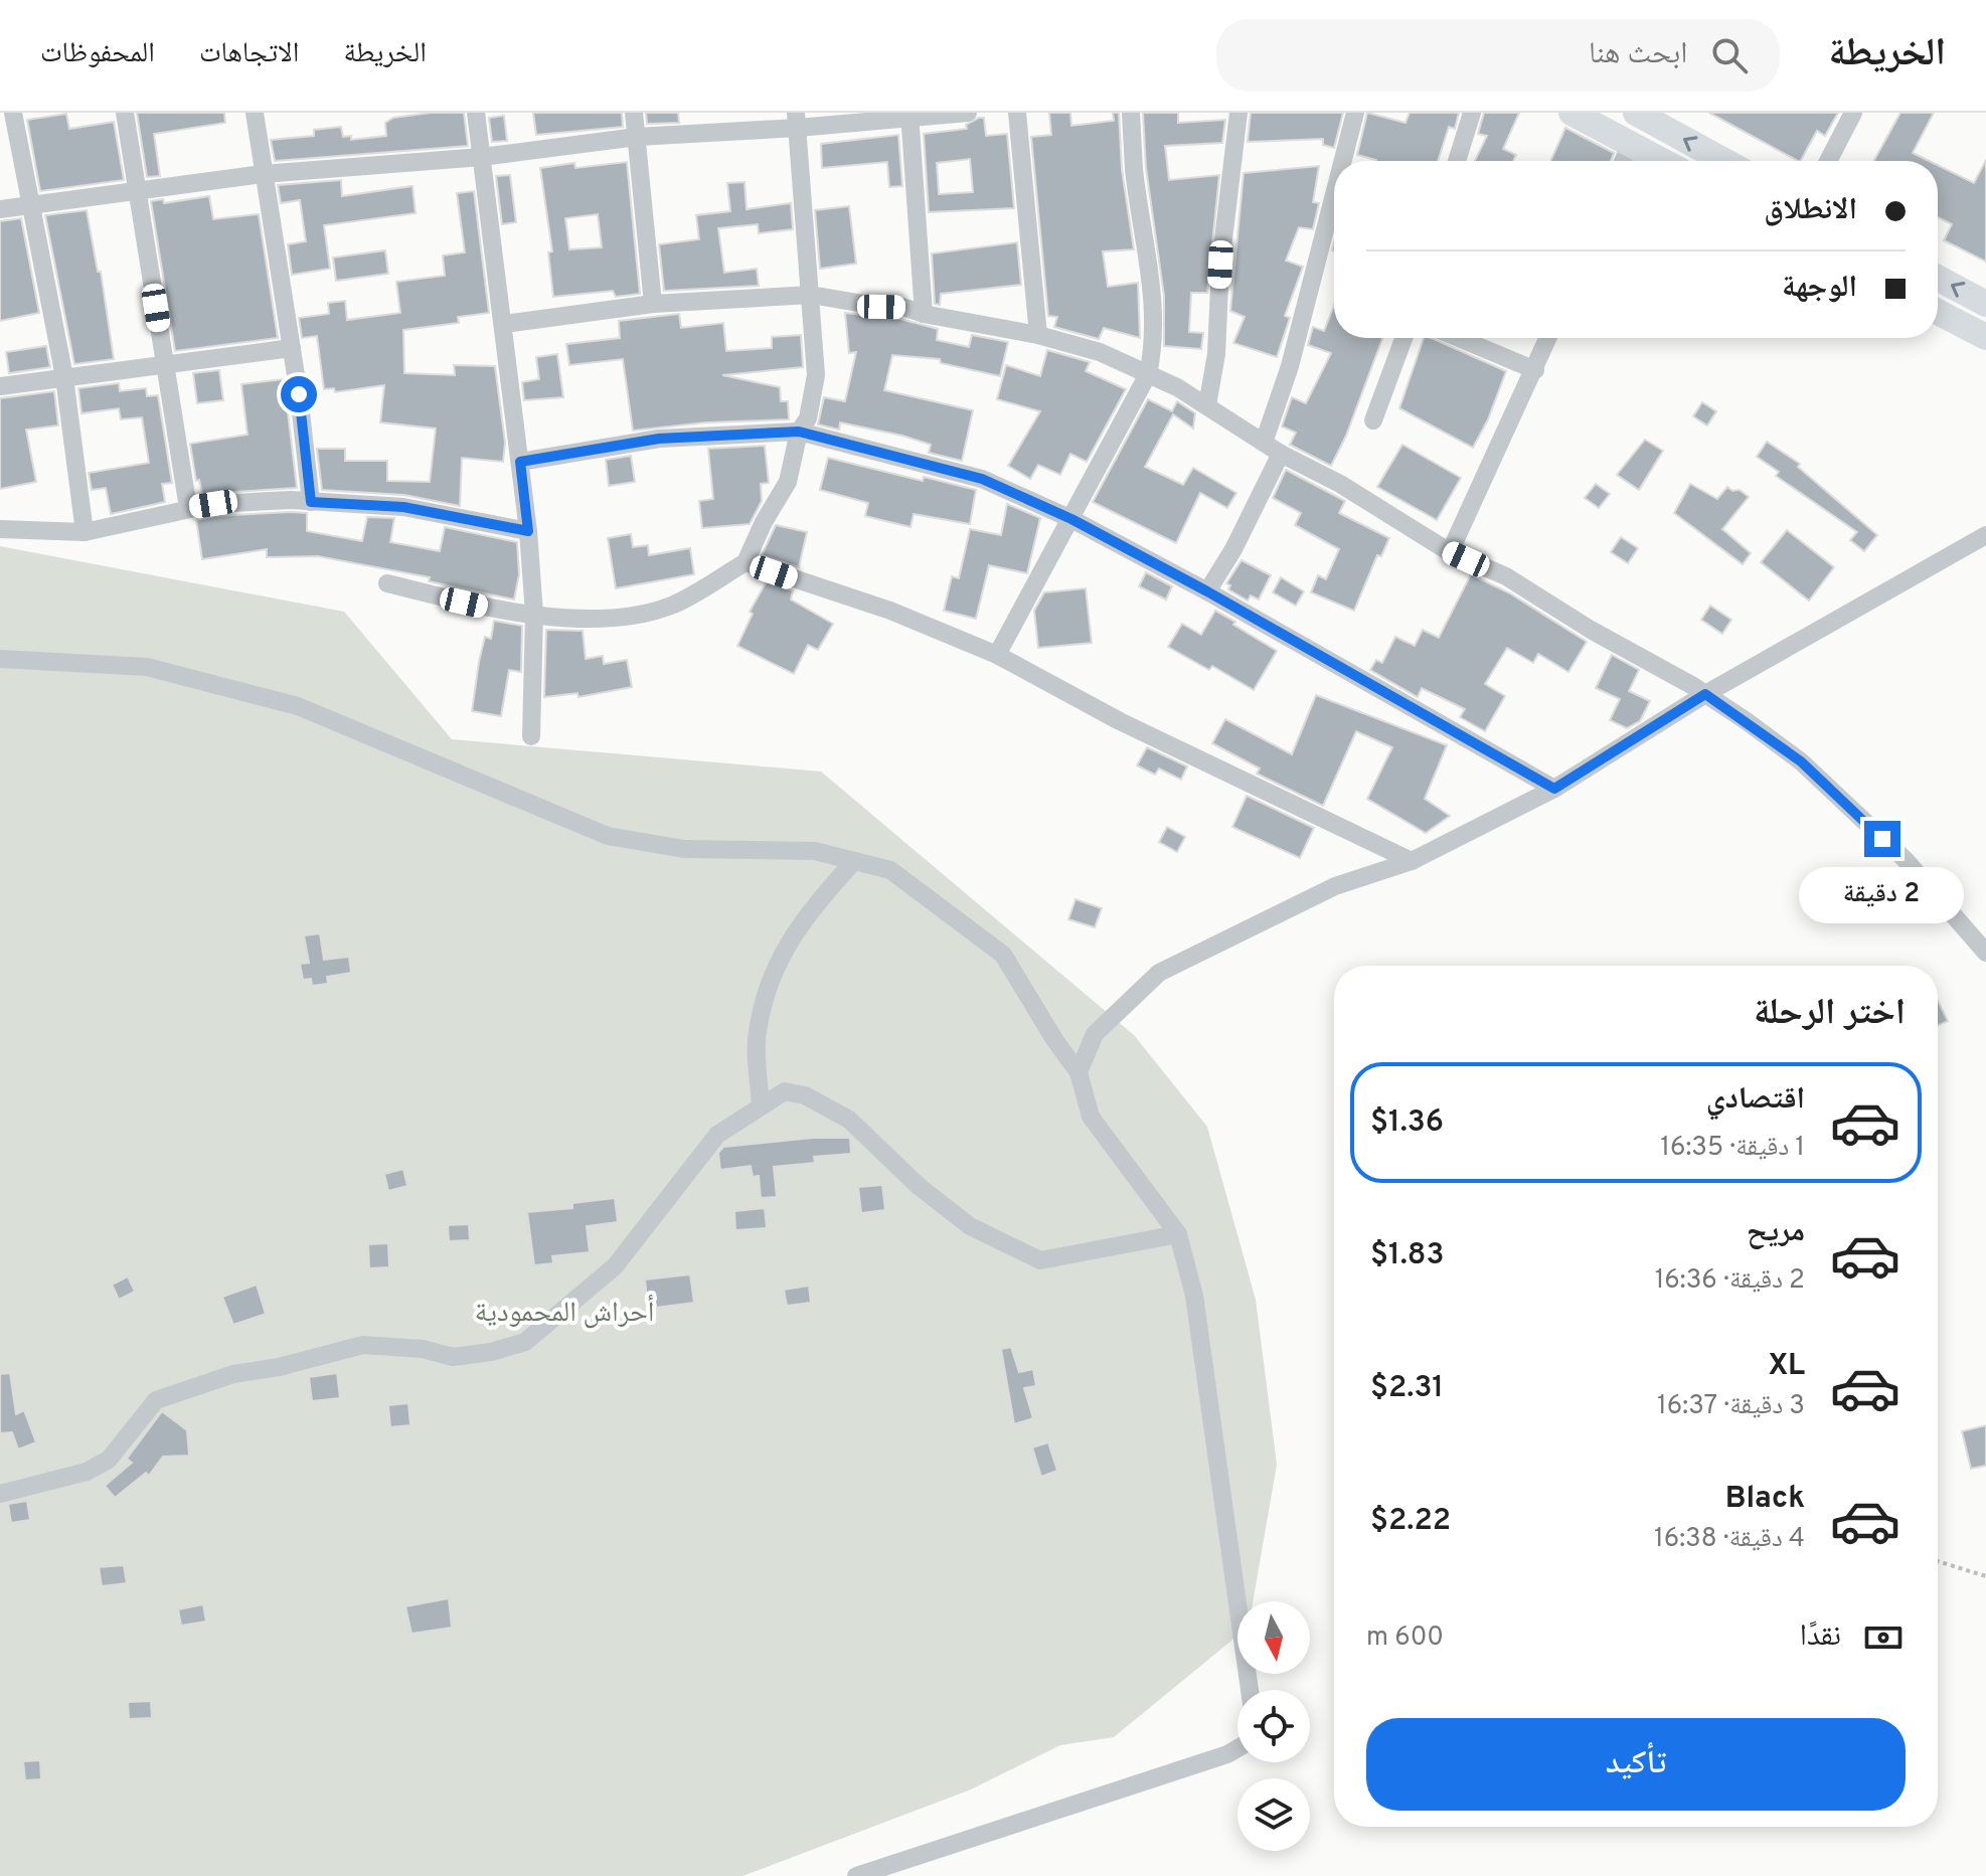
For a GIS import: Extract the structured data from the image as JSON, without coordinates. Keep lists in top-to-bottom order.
{
  "parks": ["أحراش المحمودية"],
  "north": "bottom",
  "page": {
    "header": "الخريطة",
    "search": "ابحث هنا",
    "nav": ["الخريطة", "الاتجاهات", "المحفوظات"],
    "banner": ["الانطلاق", "الوجهة"],
    "bubble": "2 دقيقة",
    "heading": "اختر الرحلة",
    "list": [
      {
        "name": "اقتصادي",
        "note": "1 دقيقة · 16:35",
        "value": "$1.36"
      },
      {
        "name": "مريح",
        "note": "2 دقيقة · 16:36",
        "value": "$1.83"
      },
      {
        "name": "XL",
        "note": "3 دقيقة · 16:37",
        "value": "$2.31"
      },
      {
        "name": "Black",
        "note": "4 دقيقة · 16:38",
        "value": "$2.22"
      }
    ],
    "pay": ["نقدًا", "600 m"],
    "buttons": "تأكيد"
  }
}
